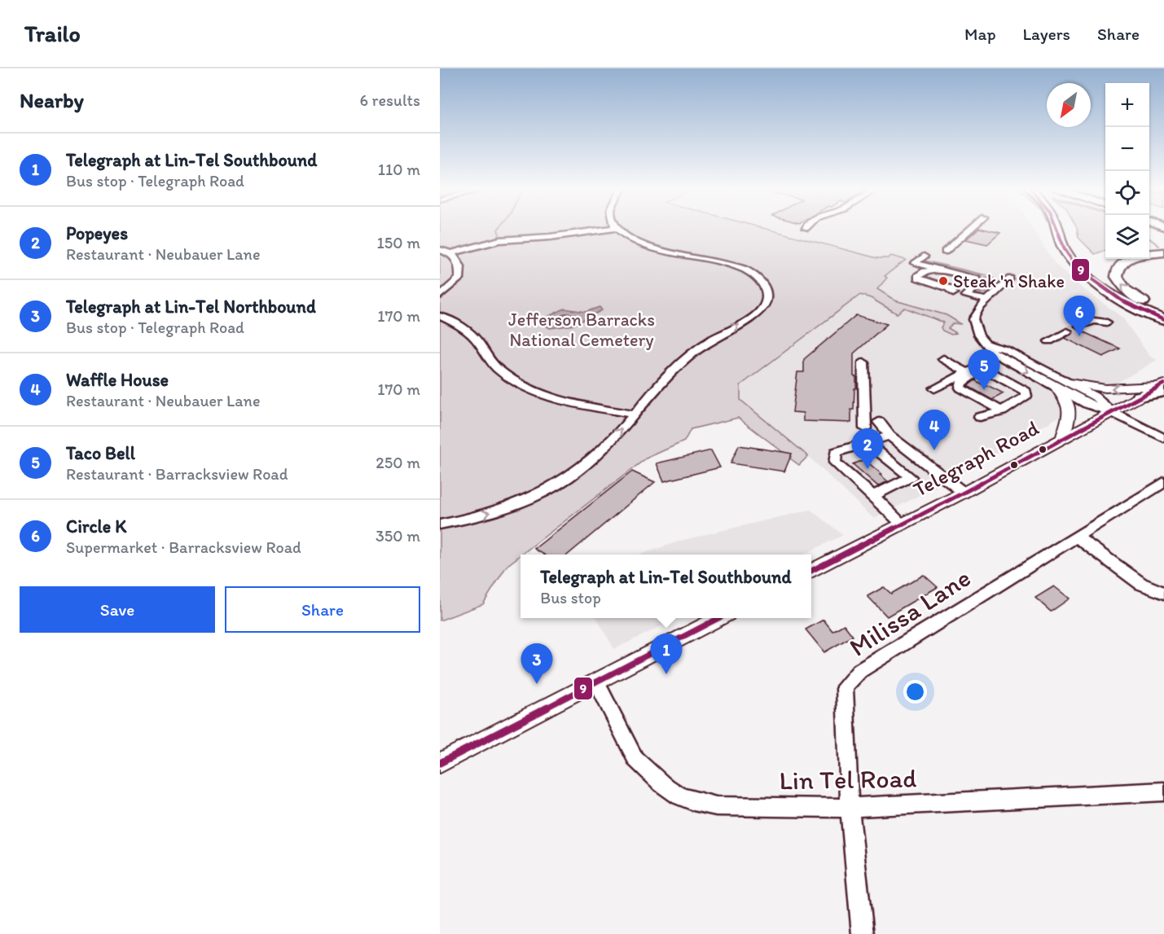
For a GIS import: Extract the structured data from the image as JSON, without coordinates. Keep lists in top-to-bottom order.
{
  "streets": {
    "main road": ["Telegraph Road"],
    "street": ["Milissa Lane", "Lin Tel Road"]
  },
  "crossings": [
    ["Milissa Lane", "Lin Tel Road"]
  ],
  "parks": ["Jefferson Barracks National Cemetery"],
  "places": ["Steak 'n Shake"],
  "lines": ["transit line 9"],
  "north": "bottom left",
  "page": {
    "header": "Trailo",
    "nav": ["Map", "Layers", "Share"],
    "heading": ["Nearby", "6 results"],
    "map_buttons": ["+", "−"],
    "list": [
      {
        "mark": "1",
        "name": "Telegraph at Lin-Tel Southbound",
        "note": "Bus stop · Telegraph Road",
        "value": "110 m"
      },
      {
        "mark": "2",
        "name": "Popeyes",
        "note": "Restaurant · Neubauer Lane",
        "value": "150 m"
      },
      {
        "mark": "3",
        "name": "Telegraph at Lin-Tel Northbound",
        "note": "Bus stop · Telegraph Road",
        "value": "170 m"
      },
      {
        "mark": "4",
        "name": "Waffle House",
        "note": "Restaurant · Neubauer Lane",
        "value": "170 m"
      },
      {
        "mark": "5",
        "name": "Taco Bell",
        "note": "Restaurant · Barracksview Road",
        "value": "250 m"
      },
      {
        "mark": "6",
        "name": "Circle K",
        "note": "Supermarket · Barracksview Road",
        "value": "350 m"
      }
    ],
    "pins": [
      "6",
      "5",
      "4",
      "2",
      "1",
      "3"
    ],
    "popup": ["Telegraph at Lin-Tel Southbound", "Bus stop"],
    "buttons": ["Save", "Share"]
  }
}
